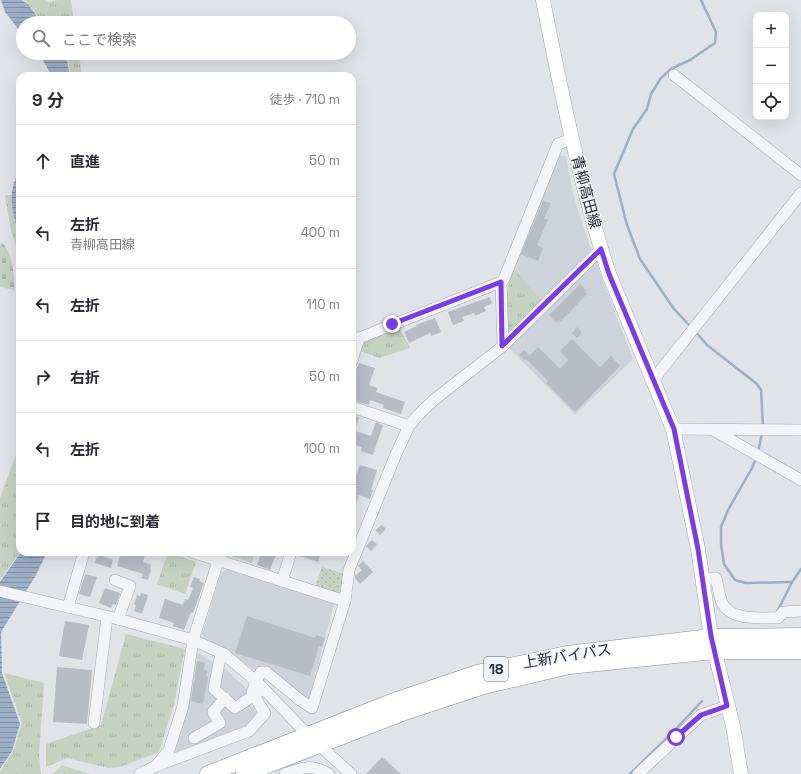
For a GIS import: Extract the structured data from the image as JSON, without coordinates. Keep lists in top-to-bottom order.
{
  "streets": {
    "highway": ["上新バイパス", "18"],
    "main road": ["青柳高田線"]
  },
  "crossings": [
    ["青柳高田線", "上新バイパス"]
  ],
  "page": {
    "map_buttons": ["+", "−"],
    "search": "ここで検索",
    "heading": ["9 分", "徒歩 · 710 m"],
    "list": [
      ["直進", "50 m"],
      ["左折", "青柳高田線", "400 m"],
      ["左折", "110 m"],
      ["右折", "50 m"],
      ["左折", "100 m"],
      "目的地に到着"
    ]
  }
}
